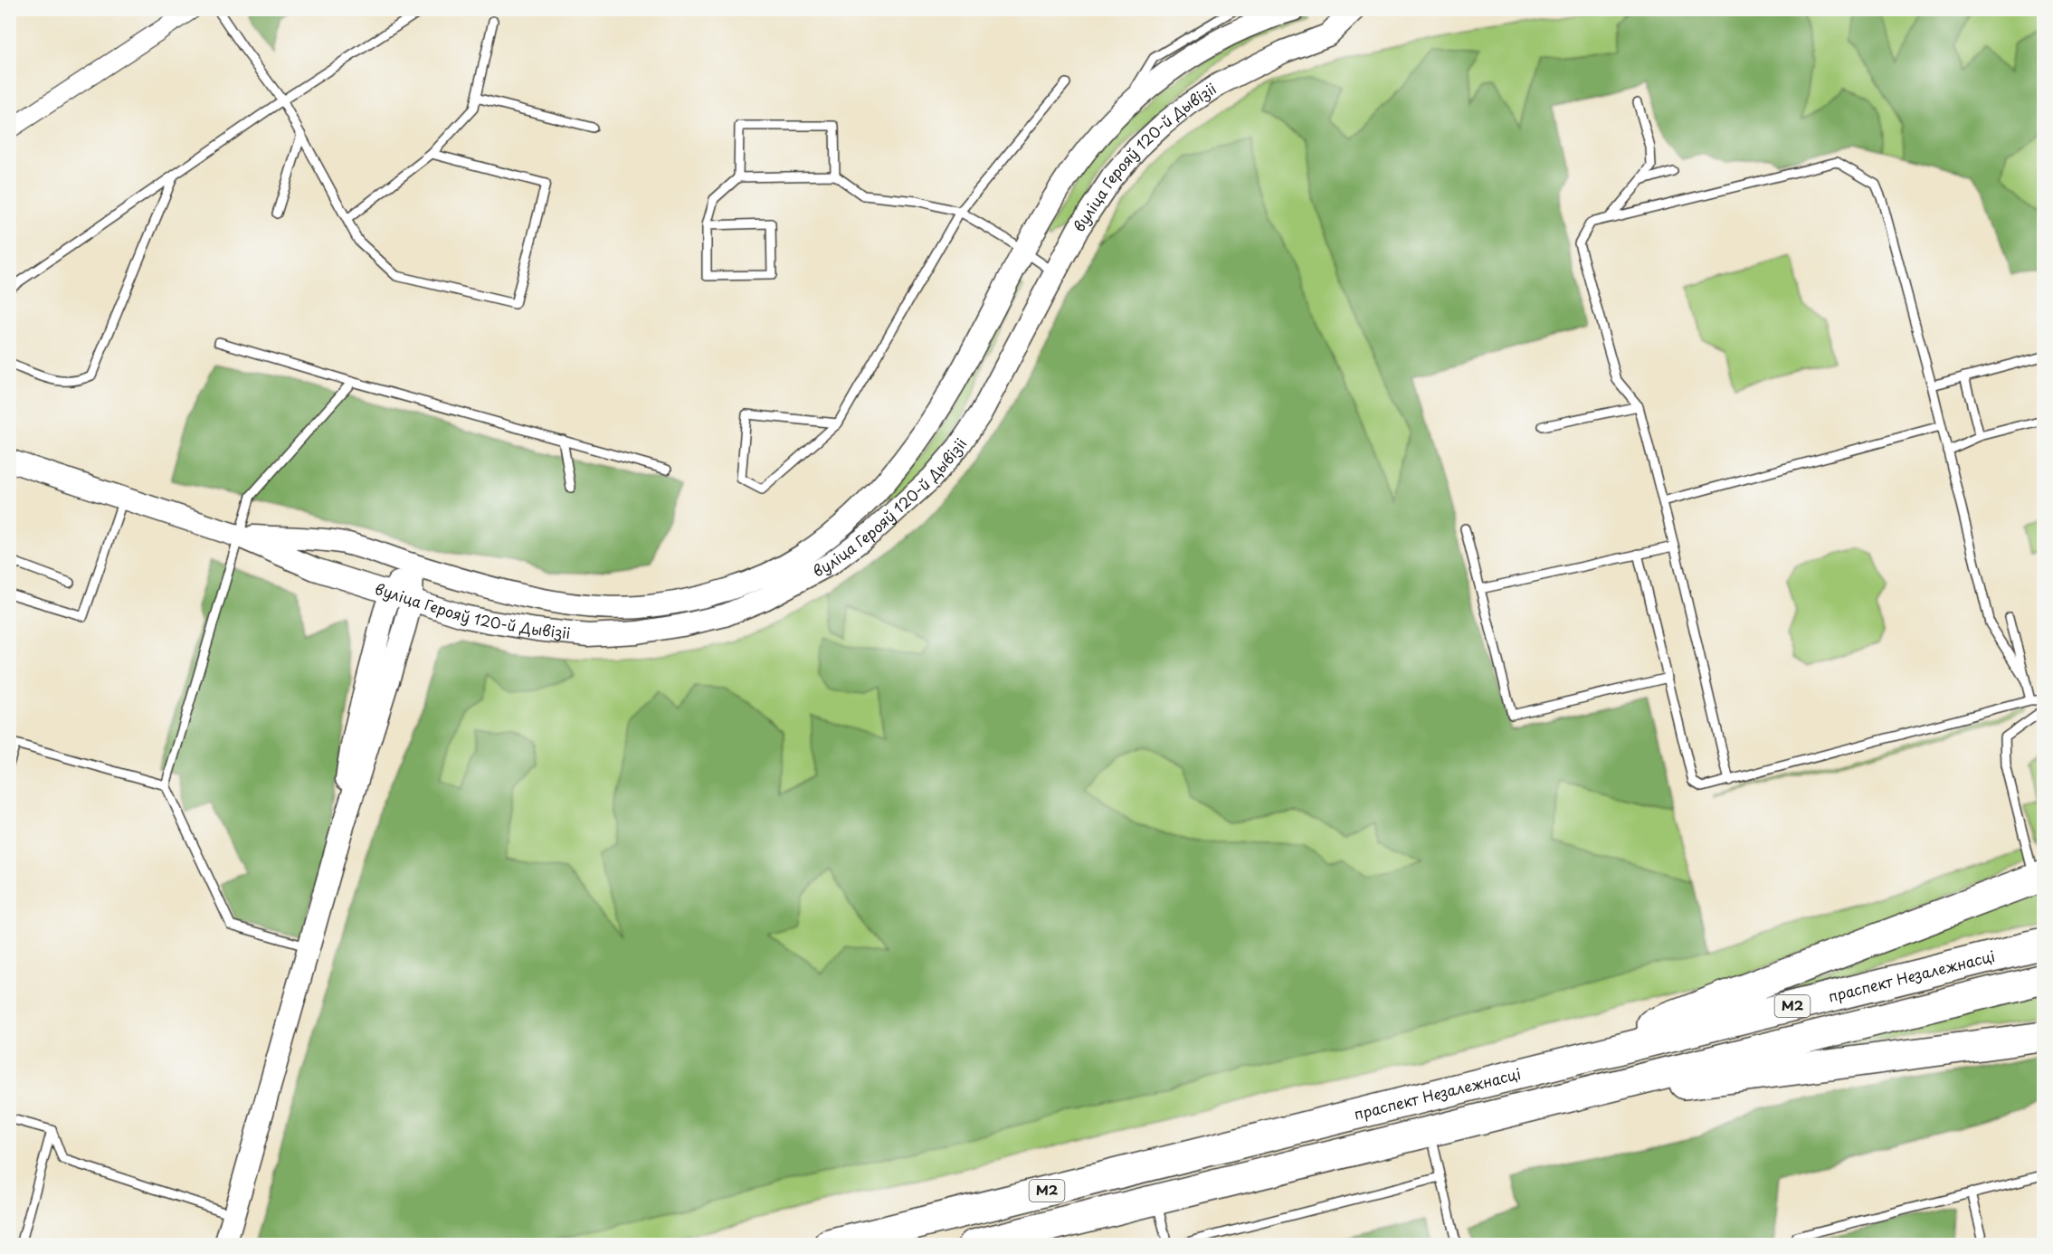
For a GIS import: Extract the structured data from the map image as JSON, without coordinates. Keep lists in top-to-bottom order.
{
  "streets": {
    "highway": ["праспект Незалежнасці", "М2"],
    "street": ["вуліца Герояў 120-й Дывізіі"]
  }
}
